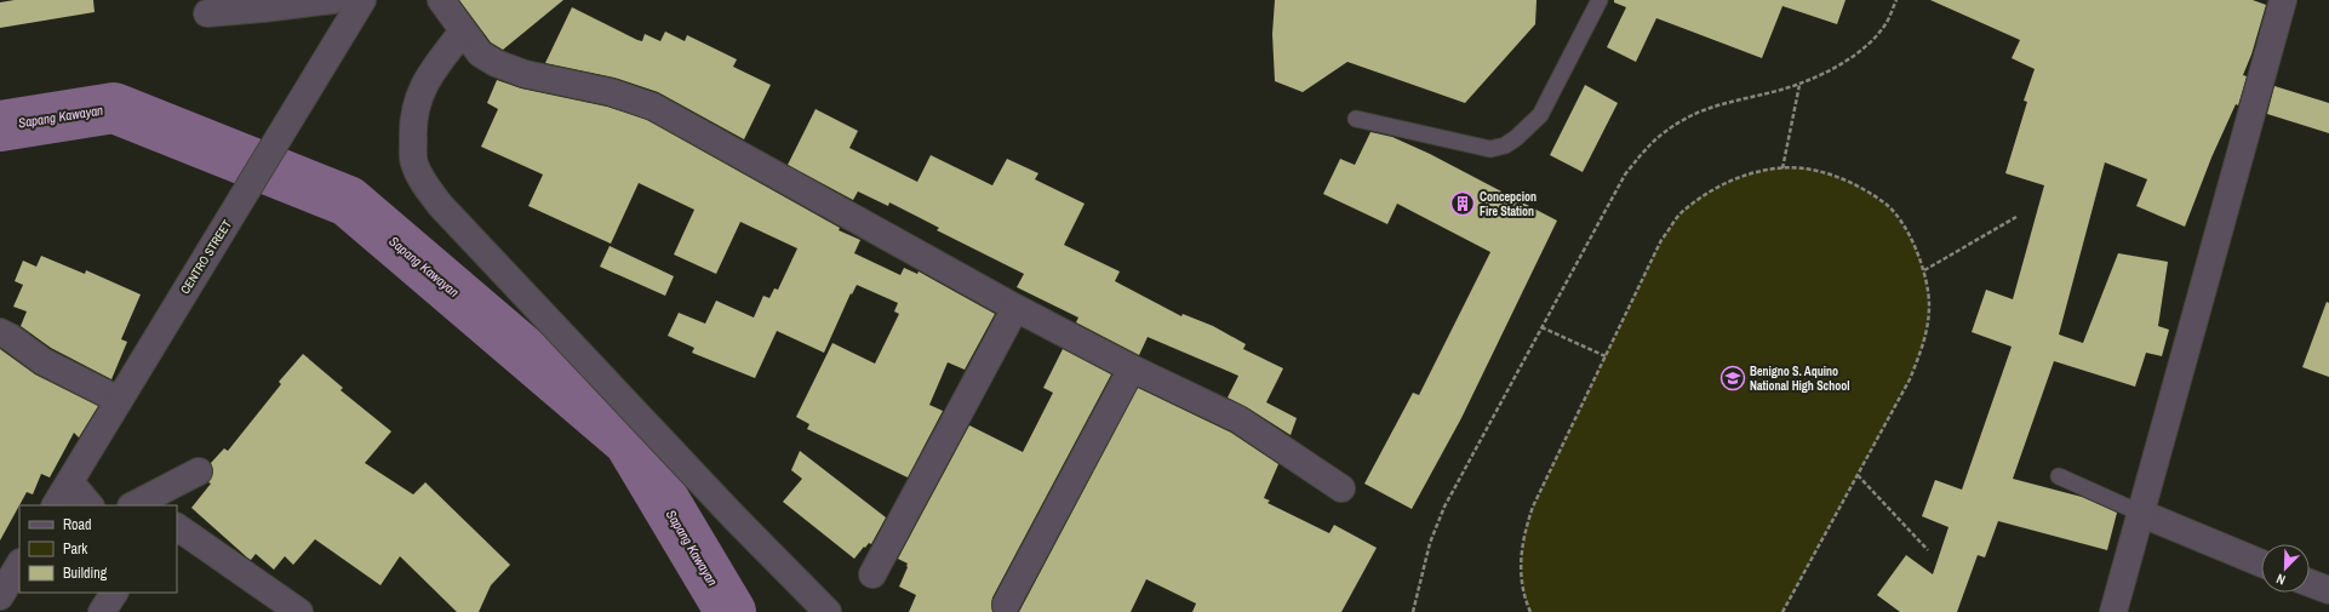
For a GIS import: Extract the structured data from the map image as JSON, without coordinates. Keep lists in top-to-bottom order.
{
  "streets": {
    "street": ["CENTRO STREET"]
  },
  "water": ["Sapang Kawayan"],
  "places": {
    "building": ["Concepcion Fire Station"],
    "school or university": ["Benigno S. Aquino National High School"]
  },
  "legend": ["Road", "Park", "Building"],
  "north": "bottom left"
}
